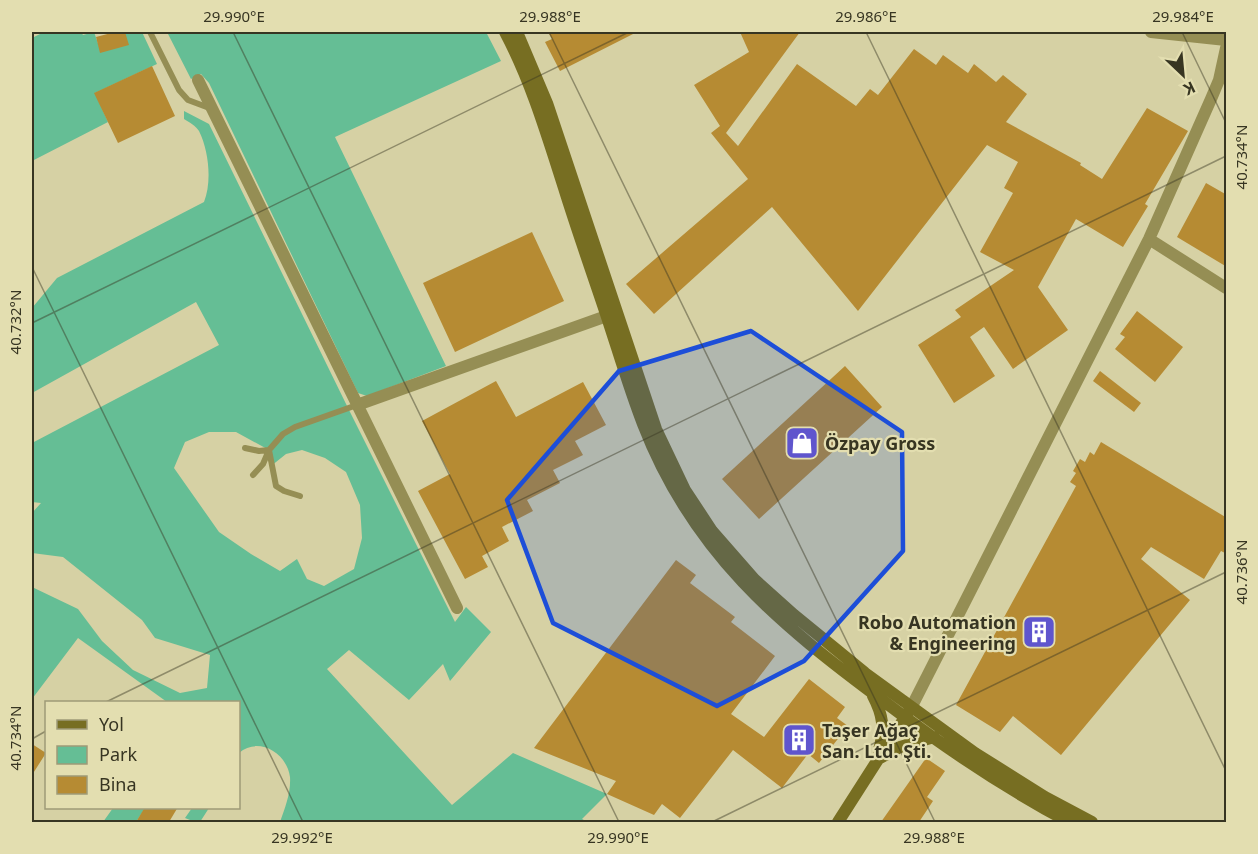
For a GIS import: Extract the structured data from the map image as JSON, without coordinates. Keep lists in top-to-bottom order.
{
  "places": {
    "shop": ["Özpay Gross"],
    "building": ["Robo Automation & Engineering", "Taşer Ağaç San. Ltd. Şti."]
  },
  "legend": ["Yol", "Park", "Bina"],
  "north": "bottom right",
  "coordinates": [
    "29.990°E",
    "29.988°E",
    "29.986°E",
    "29.984°E",
    "40.734°N",
    "40.732°N",
    "40.736°N",
    "29.992°E"
  ]
}
